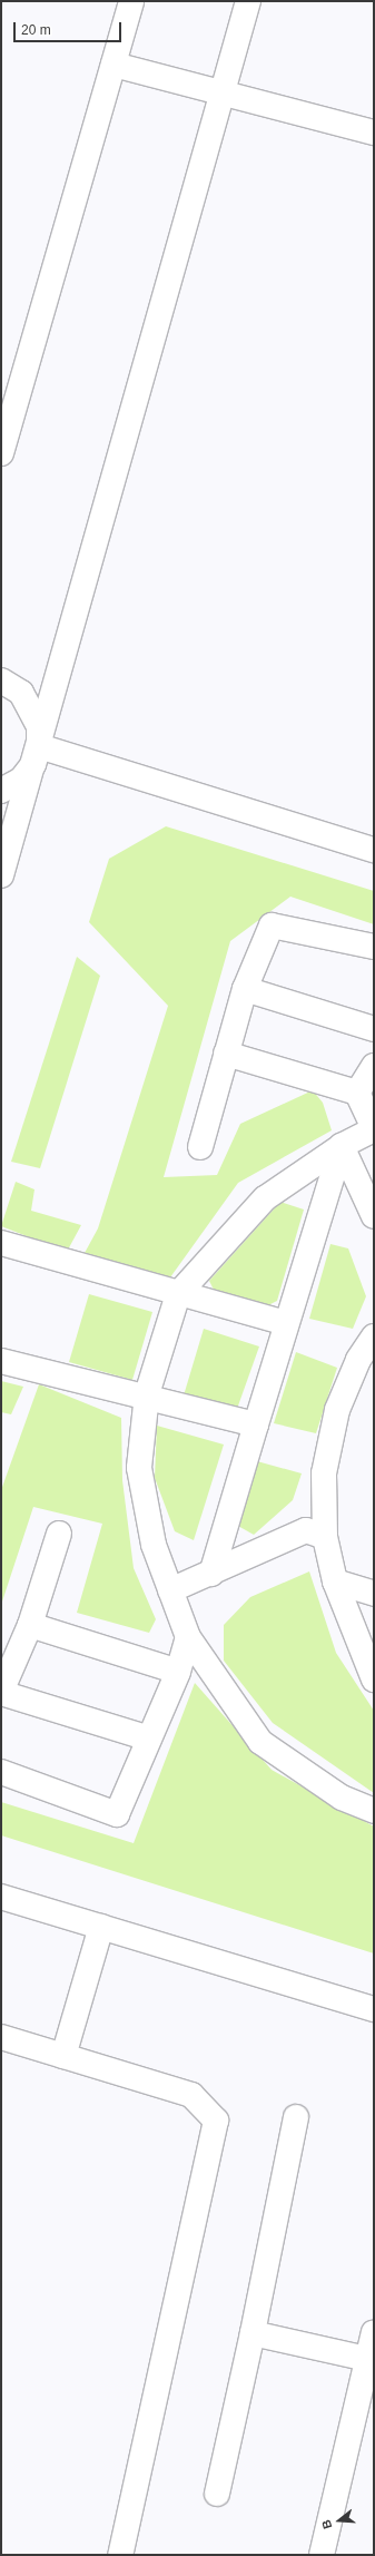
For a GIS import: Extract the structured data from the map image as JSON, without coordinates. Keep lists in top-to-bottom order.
{
  "scale_bar": "20 m",
  "north": "left"
}
